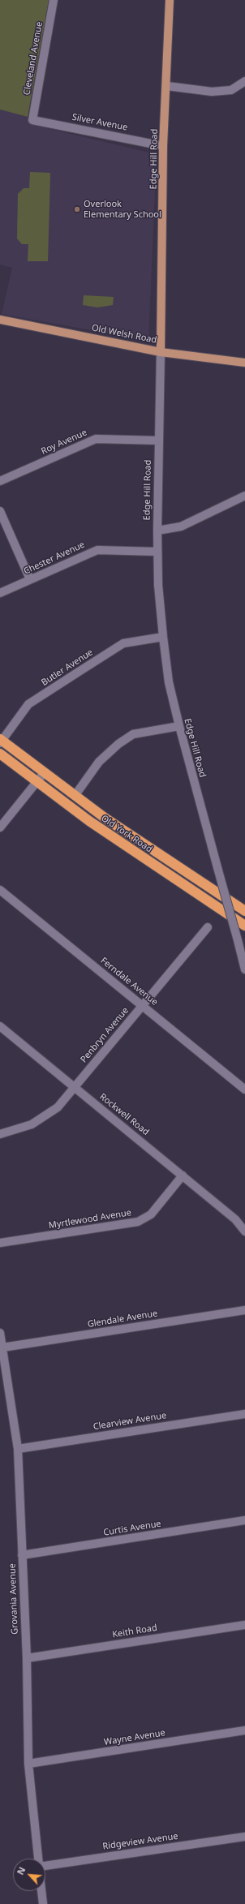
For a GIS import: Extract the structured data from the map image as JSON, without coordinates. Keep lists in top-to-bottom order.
{
  "streets": {
    "highway": ["Old York Road"],
    "main road": ["Edge Hill Road", "Old Welsh Road"],
    "street": [
      "Cleveland Avenue",
      "Silver Avenue",
      "Roy Avenue",
      "Chester Avenue",
      "Butler Avenue",
      "Ferndale Avenue",
      "Penbryn Avenue",
      "Rockwell Road",
      "Myrtlewood Avenue",
      "Glendale Avenue",
      "Clearview Avenue",
      "Curtis Avenue",
      "Grovania Avenue",
      "Keith Road",
      "Wayne Avenue",
      "Ridgeview Avenue"
    ]
  },
  "crossings": [
    ["Cleveland Avenue", "Silver Avenue"],
    ["Silver Avenue", "Edge Hill Road"],
    ["Edge Hill Road", "Old Welsh Road"],
    ["Edge Hill Road", "Roy Avenue"],
    ["Edge Hill Road", "Chester Avenue"],
    ["Edge Hill Road", "Butler Avenue"],
    ["Butler Avenue", "Old York Road"],
    ["Ferndale Avenue", "Penbryn Avenue"],
    ["Penbryn Avenue", "Rockwell Road"],
    ["Rockwell Road", "Myrtlewood Avenue"],
    ["Glendale Avenue", "Grovania Avenue"],
    ["Clearview Avenue", "Grovania Avenue"],
    ["Curtis Avenue", "Grovania Avenue"],
    ["Grovania Avenue", "Keith Road"],
    ["Grovania Avenue", "Wayne Avenue"]
  ],
  "places": ["Overlook Elementary School"],
  "north": "top left"
}
